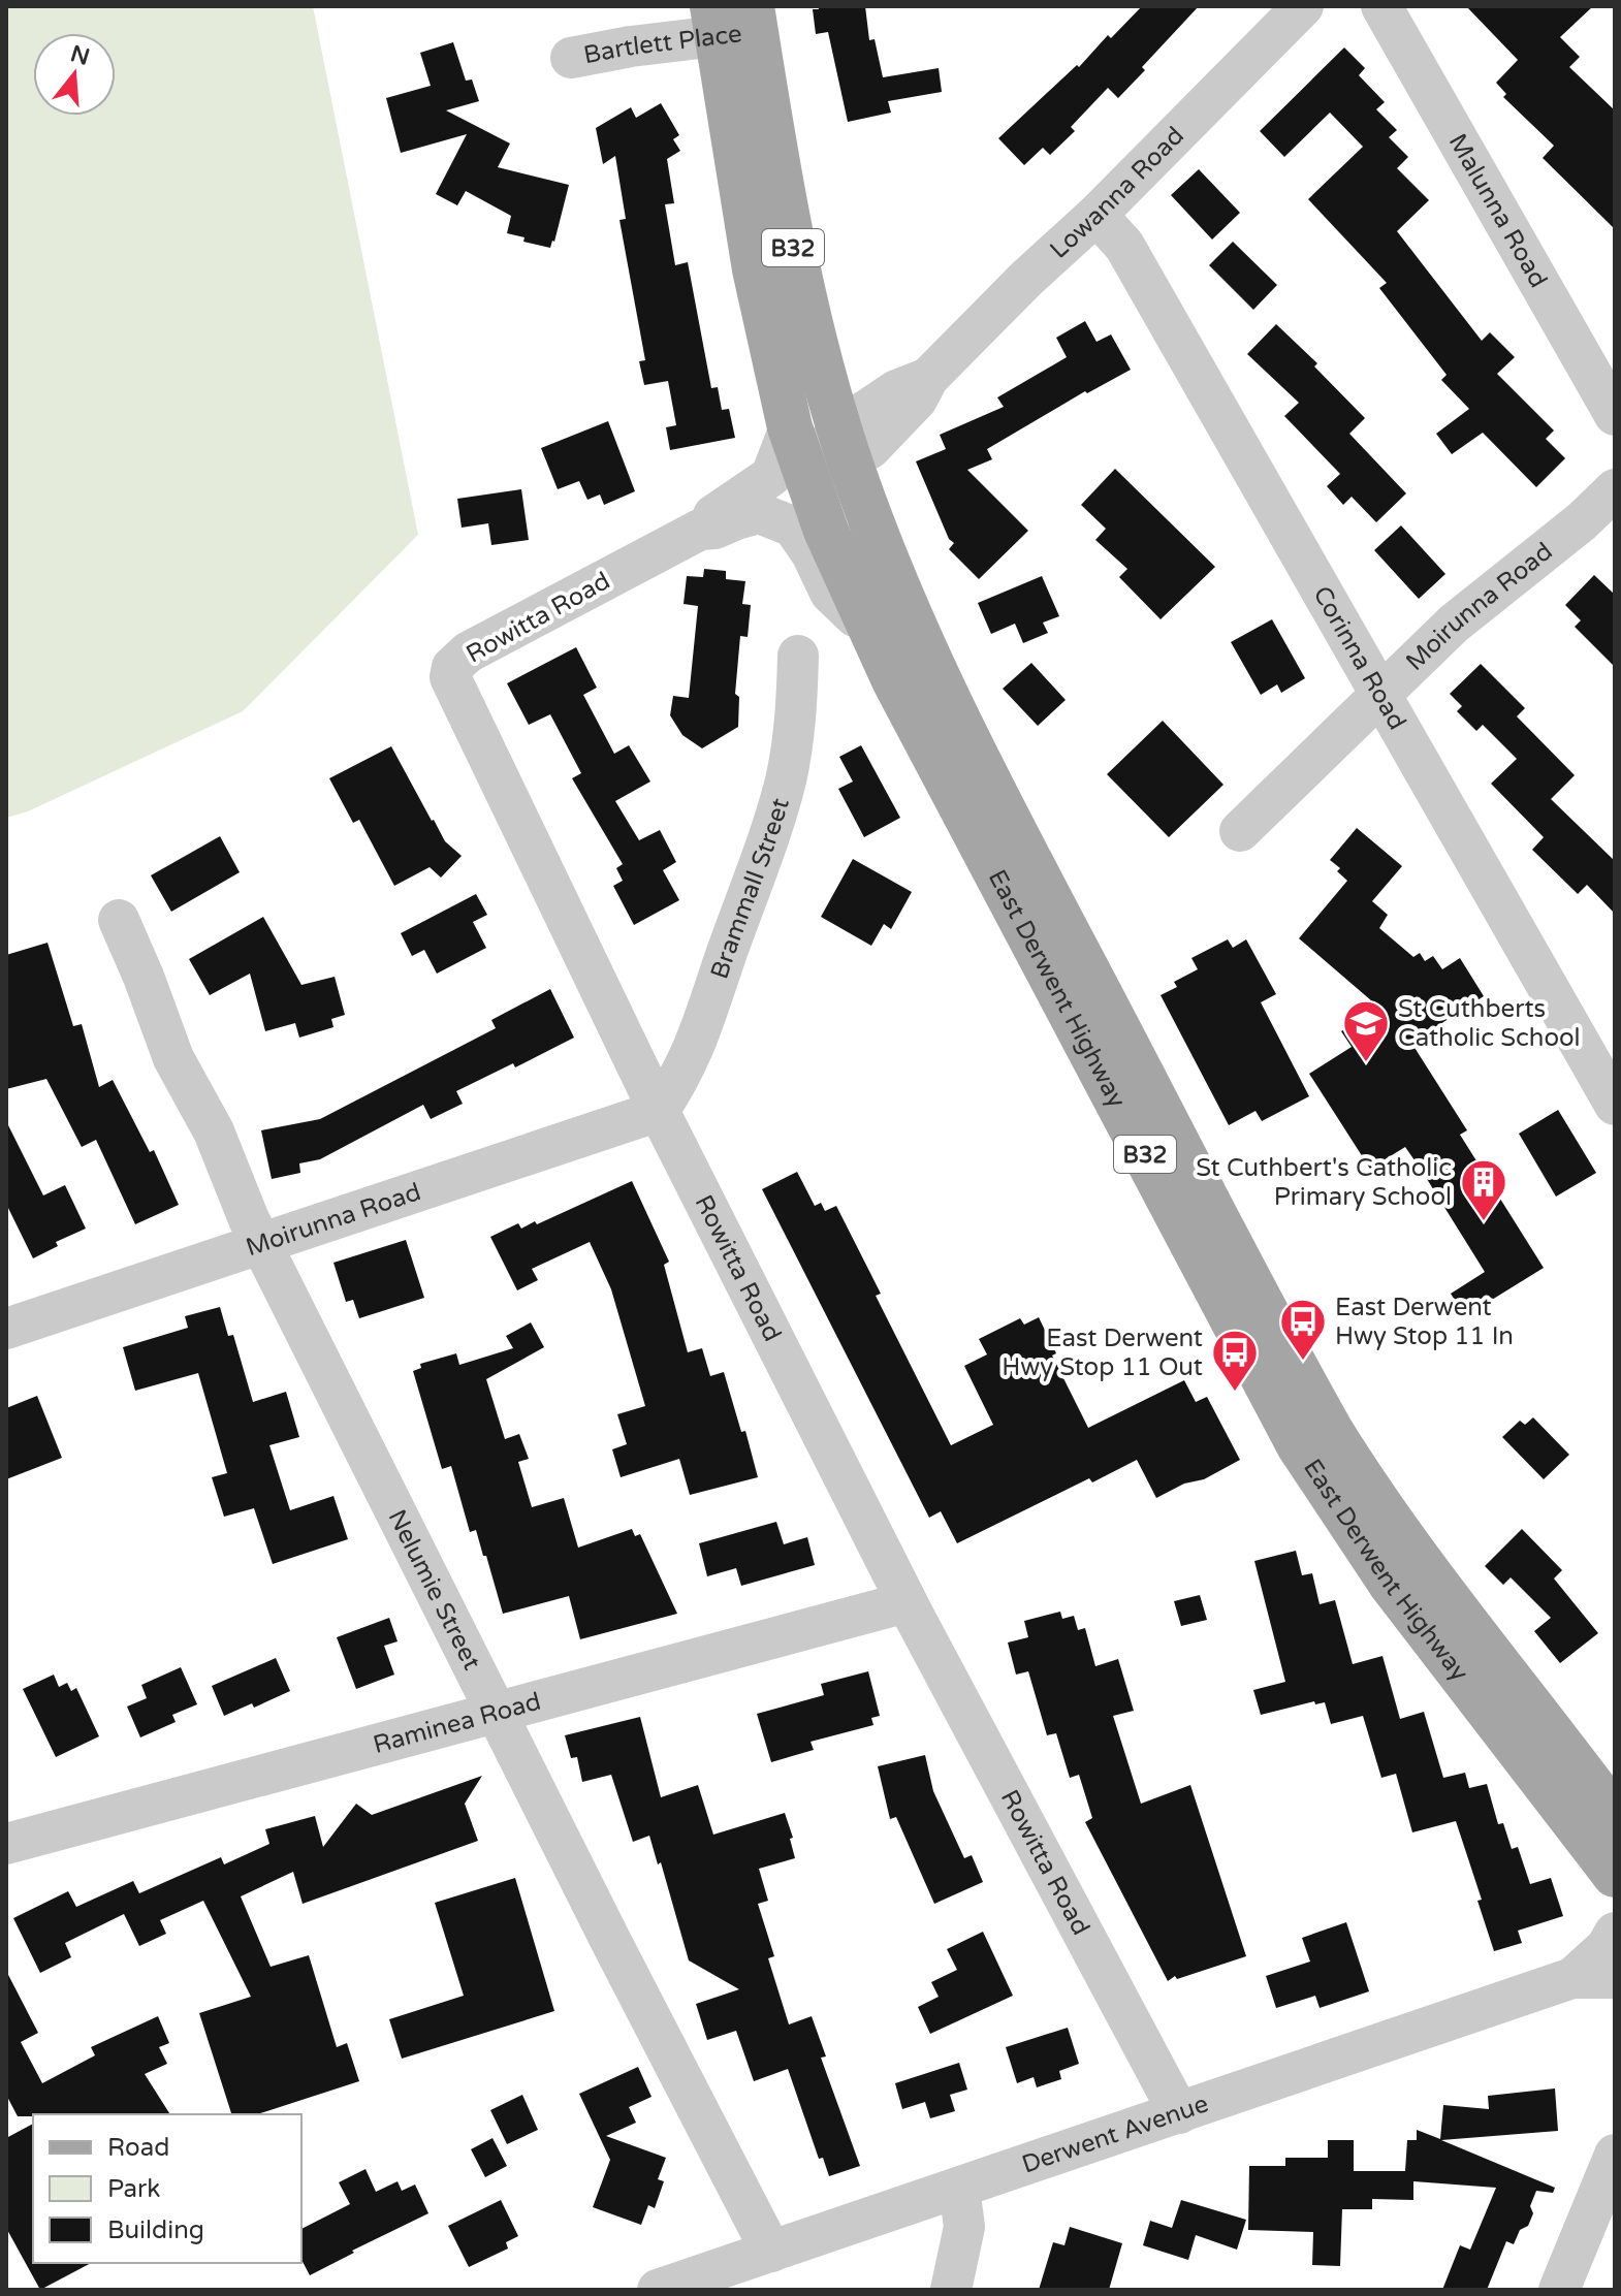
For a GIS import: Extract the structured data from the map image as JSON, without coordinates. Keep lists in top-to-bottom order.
{
  "streets": {
    "main road": ["B32", "East Derwent Highway"],
    "street": [
      "Bartlett Place",
      "Lowanna Road",
      "Malunna Road",
      "Moirunna Road",
      "Rowitta Road",
      "Corinna Road",
      "Brammall Street",
      "Nelumie Street",
      "Raminea Road",
      "Derwent Avenue"
    ]
  },
  "crossings": [
    ["Bartlett Place", "East Derwent Highway"],
    ["Lowanna Road", "Corinna Road"],
    ["Lowanna Road", "East Derwent Highway"],
    ["Moirunna Road", "Rowitta Road"],
    ["Moirunna Road", "Corinna Road"],
    ["Moirunna Road", "Brammall Street"],
    ["Moirunna Road", "Nelumie Street"],
    ["Rowitta Road", "Brammall Street"],
    ["Rowitta Road", "East Derwent Highway"],
    ["Rowitta Road", "Raminea Road"],
    ["Rowitta Road", "Derwent Avenue"],
    ["Nelumie Street", "Raminea Road"],
    ["Nelumie Street", "Derwent Avenue"]
  ],
  "places": {
    "school or university": ["St Cuthberts Catholic School"],
    "building": ["St Cuthbert's Catholic Primary School"],
    "bus stop": ["East Derwent Hwy Stop 11 In", "East Derwent Hwy Stop 11 Out"]
  },
  "legend": ["Road", "Park", "Building"],
  "north": "top"
}
